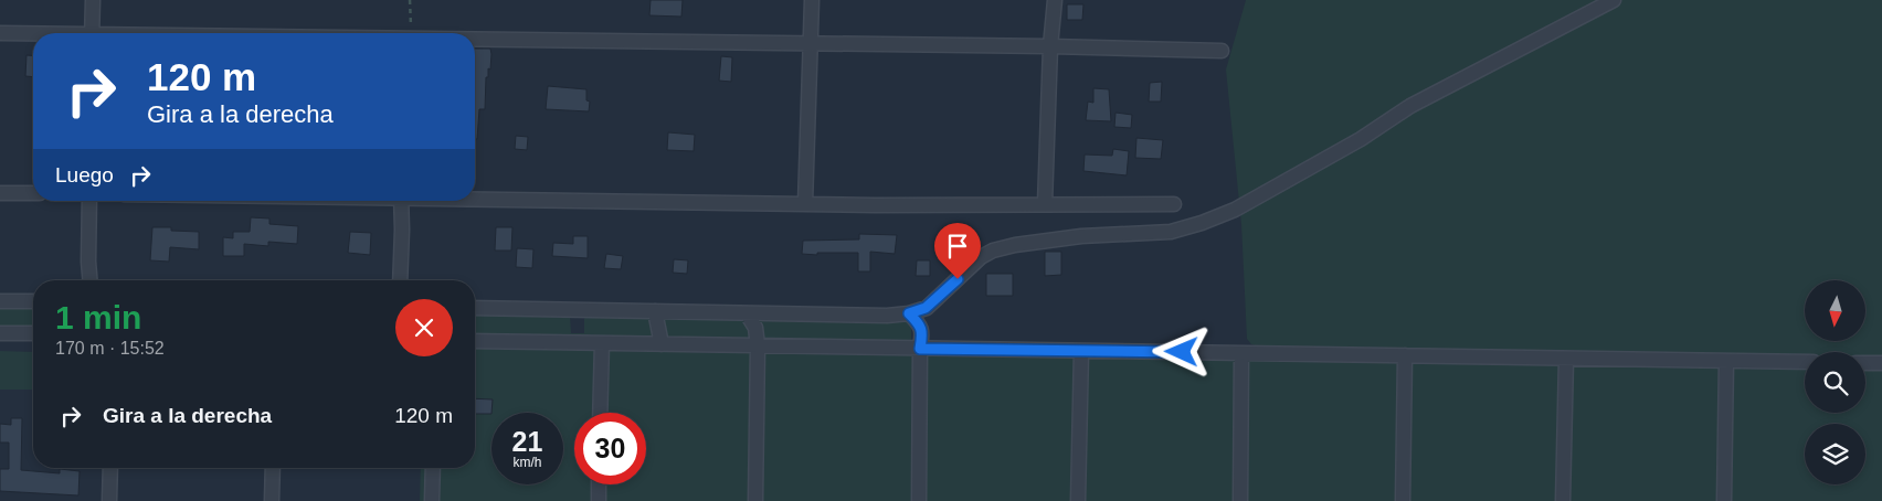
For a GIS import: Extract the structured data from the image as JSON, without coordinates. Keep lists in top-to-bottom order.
{
  "north": "bottom",
  "page": {
    "turn": ["120 m", "Gira a la derecha"],
    "then": "Luego",
    "heading": ["1 min", "170 m · 15:52"],
    "list": [
      {
        "name": "Gira a la derecha",
        "value": "120 m"
      }
    ],
    "speed": "21 km/h",
    "limit": "30"
  }
}
